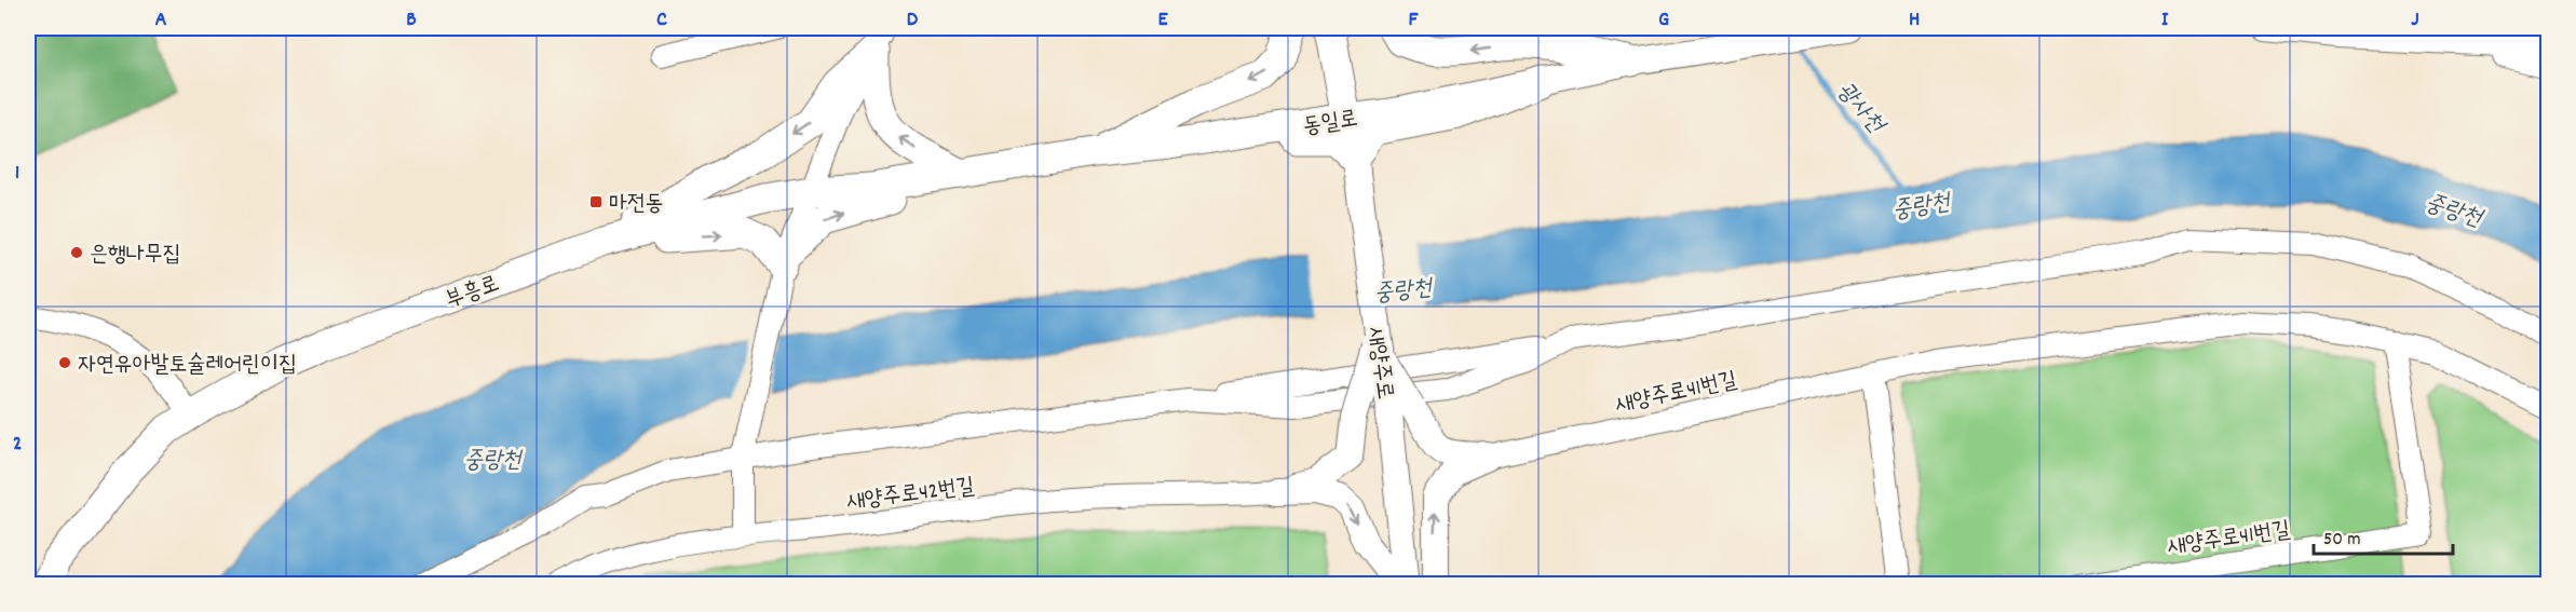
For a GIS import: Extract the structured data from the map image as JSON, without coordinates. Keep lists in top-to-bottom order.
{
  "streets": {
    "main road": ["동일로", "부흥로", "새양주로"],
    "street": ["새양주로41번길", "새양주로42번길"]
  },
  "crossings": [
    ["동일로", "부흥로"],
    ["동일로", "새양주로"]
  ],
  "water": ["광사천", "중랑천"],
  "places": {
    "transit": ["마전동"],
    "other": ["은행나무집", "자연유아발토슐레어린이집"]
  },
  "scale_bar": "50 m",
  "grid": {
    "columns": [
      "A",
      "B",
      "C",
      "D",
      "E",
      "F",
      "G",
      "H",
      "I",
      "J"
    ],
    "rows": ["1", "2"]
  }
}
